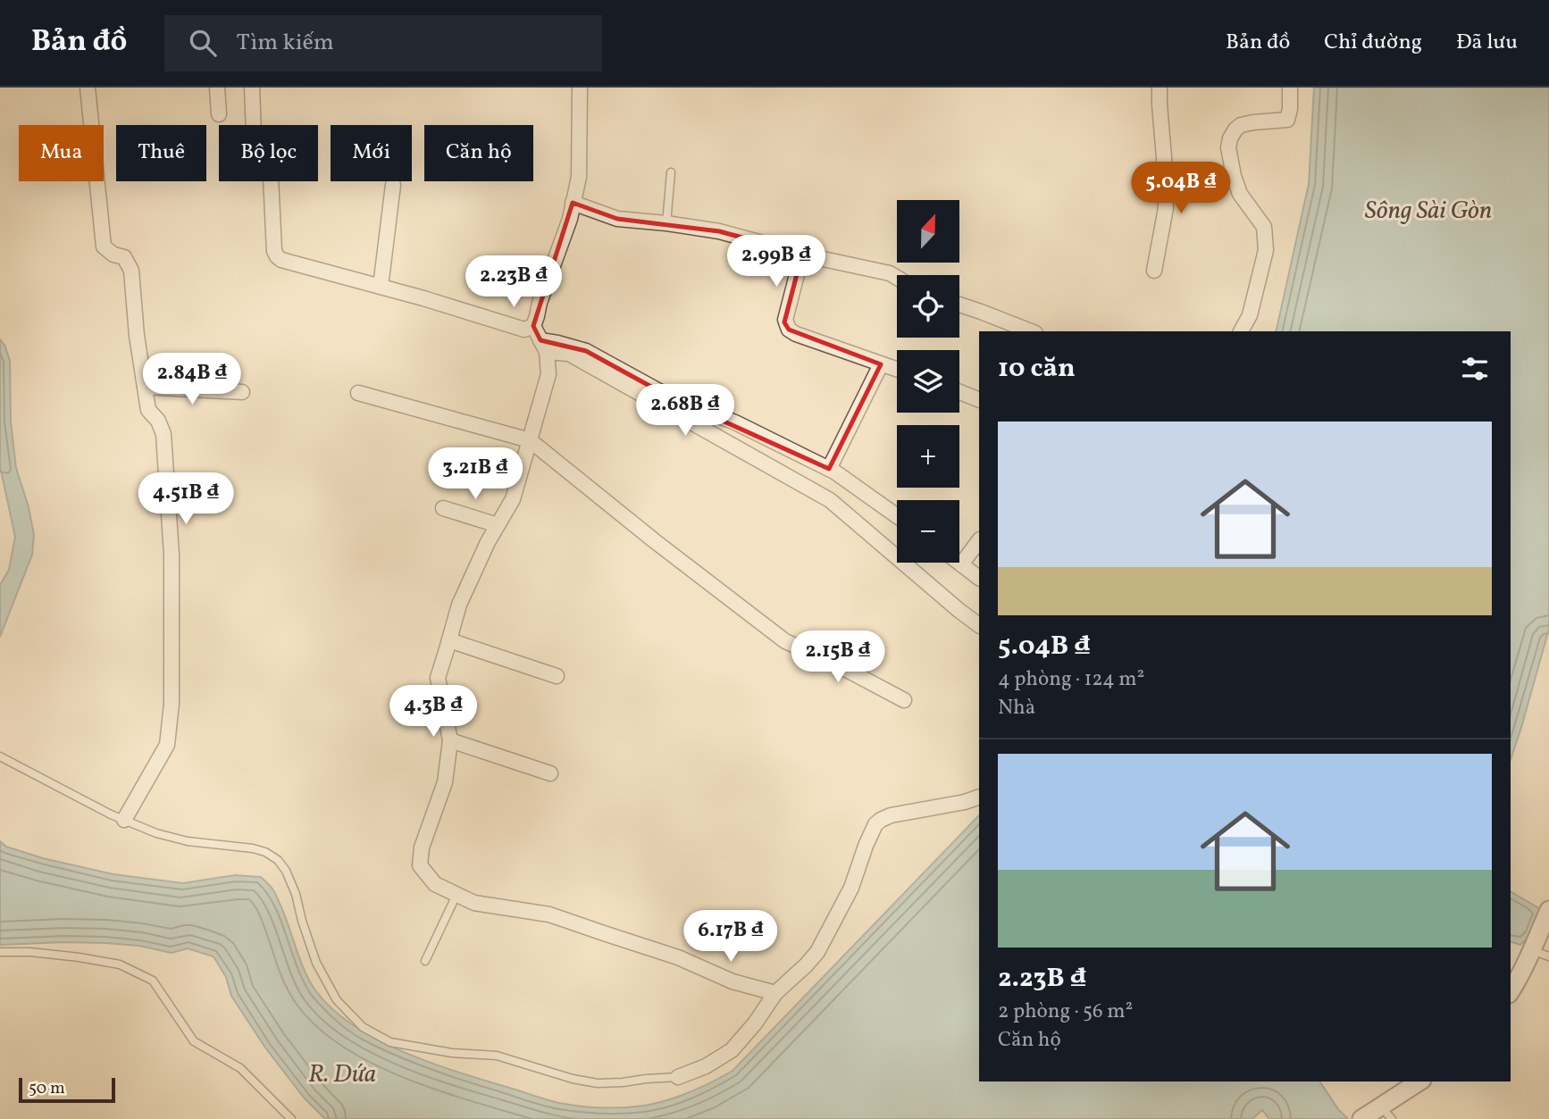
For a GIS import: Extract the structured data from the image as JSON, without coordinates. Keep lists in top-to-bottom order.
{
  "water": ["Sông Sài Gòn", "R. Dứa"],
  "scale_bar": "50 m",
  "north": "top",
  "page": {
    "header": "Bản đồ",
    "search": "Tìm kiếm",
    "nav": ["Bản đồ", "Chỉ đường", "Đã lưu"],
    "chip": [
      "Mua",
      "Thuê",
      "Bộ lọc",
      "Mới",
      "Căn hộ"
    ],
    "price": [
      "5.04B ₫",
      "2.99B ₫",
      "2.23B ₫",
      "2.84B ₫",
      "2.68B ₫",
      "3.21B ₫",
      "4.51B ₫",
      "2.15B ₫",
      "4.3B ₫",
      "6.17B ₫"
    ],
    "map_buttons": ["+", "−"],
    "heading": "10 căn",
    "list": [
      {
        "name": "5.04B ₫",
        "note": "4 phòng · 124 m² · Nhà"
      },
      {
        "name": "2.23B ₫",
        "note": "2 phòng · 56 m² · Căn hộ"
      }
    ],
    "scale": "50 m"
  }
}
